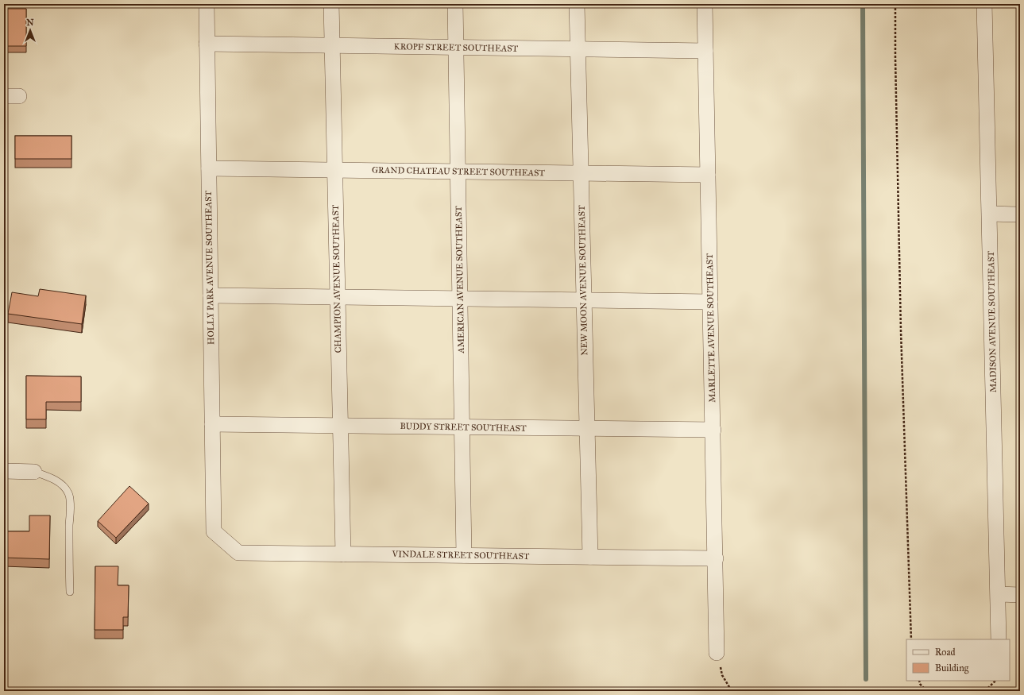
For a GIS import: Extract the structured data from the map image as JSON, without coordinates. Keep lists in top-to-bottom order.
{
  "streets": {
    "street": [
      "KROPF STREET SOUTHEAST",
      "GRAND CHATEAU STREET SOUTHEAST",
      "HOLLY PARK AVENUE SOUTHEAST",
      "CHAMPION AVENUE SOUTHEAST",
      "AMERICAN AVENUE SOUTHEAST",
      "NEW MOON AVENUE SOUTHEAST",
      "MADISON AVENUE SOUTHEAST",
      "MARLETTE AVENUE SOUTHEAST",
      "BUDDY STREET SOUTHEAST",
      "VINDALE STREET SOUTHEAST"
    ]
  },
  "crossings": [
    ["KROPF STREET SOUTHEAST", "HOLLY PARK AVENUE SOUTHEAST"],
    ["KROPF STREET SOUTHEAST", "CHAMPION AVENUE SOUTHEAST"],
    ["KROPF STREET SOUTHEAST", "AMERICAN AVENUE SOUTHEAST"],
    ["KROPF STREET SOUTHEAST", "NEW MOON AVENUE SOUTHEAST"],
    ["KROPF STREET SOUTHEAST", "MARLETTE AVENUE SOUTHEAST"],
    ["GRAND CHATEAU STREET SOUTHEAST", "HOLLY PARK AVENUE SOUTHEAST"],
    ["GRAND CHATEAU STREET SOUTHEAST", "CHAMPION AVENUE SOUTHEAST"],
    ["GRAND CHATEAU STREET SOUTHEAST", "AMERICAN AVENUE SOUTHEAST"],
    ["GRAND CHATEAU STREET SOUTHEAST", "NEW MOON AVENUE SOUTHEAST"],
    ["GRAND CHATEAU STREET SOUTHEAST", "MARLETTE AVENUE SOUTHEAST"],
    ["HOLLY PARK AVENUE SOUTHEAST", "BUDDY STREET SOUTHEAST"],
    ["HOLLY PARK AVENUE SOUTHEAST", "VINDALE STREET SOUTHEAST"],
    ["CHAMPION AVENUE SOUTHEAST", "BUDDY STREET SOUTHEAST"],
    ["CHAMPION AVENUE SOUTHEAST", "VINDALE STREET SOUTHEAST"],
    ["AMERICAN AVENUE SOUTHEAST", "BUDDY STREET SOUTHEAST"],
    ["AMERICAN AVENUE SOUTHEAST", "VINDALE STREET SOUTHEAST"],
    ["NEW MOON AVENUE SOUTHEAST", "BUDDY STREET SOUTHEAST"],
    ["NEW MOON AVENUE SOUTHEAST", "VINDALE STREET SOUTHEAST"],
    ["MARLETTE AVENUE SOUTHEAST", "BUDDY STREET SOUTHEAST"],
    ["MARLETTE AVENUE SOUTHEAST", "VINDALE STREET SOUTHEAST"]
  ],
  "legend": ["Road", "Building"],
  "north": "top"
}
